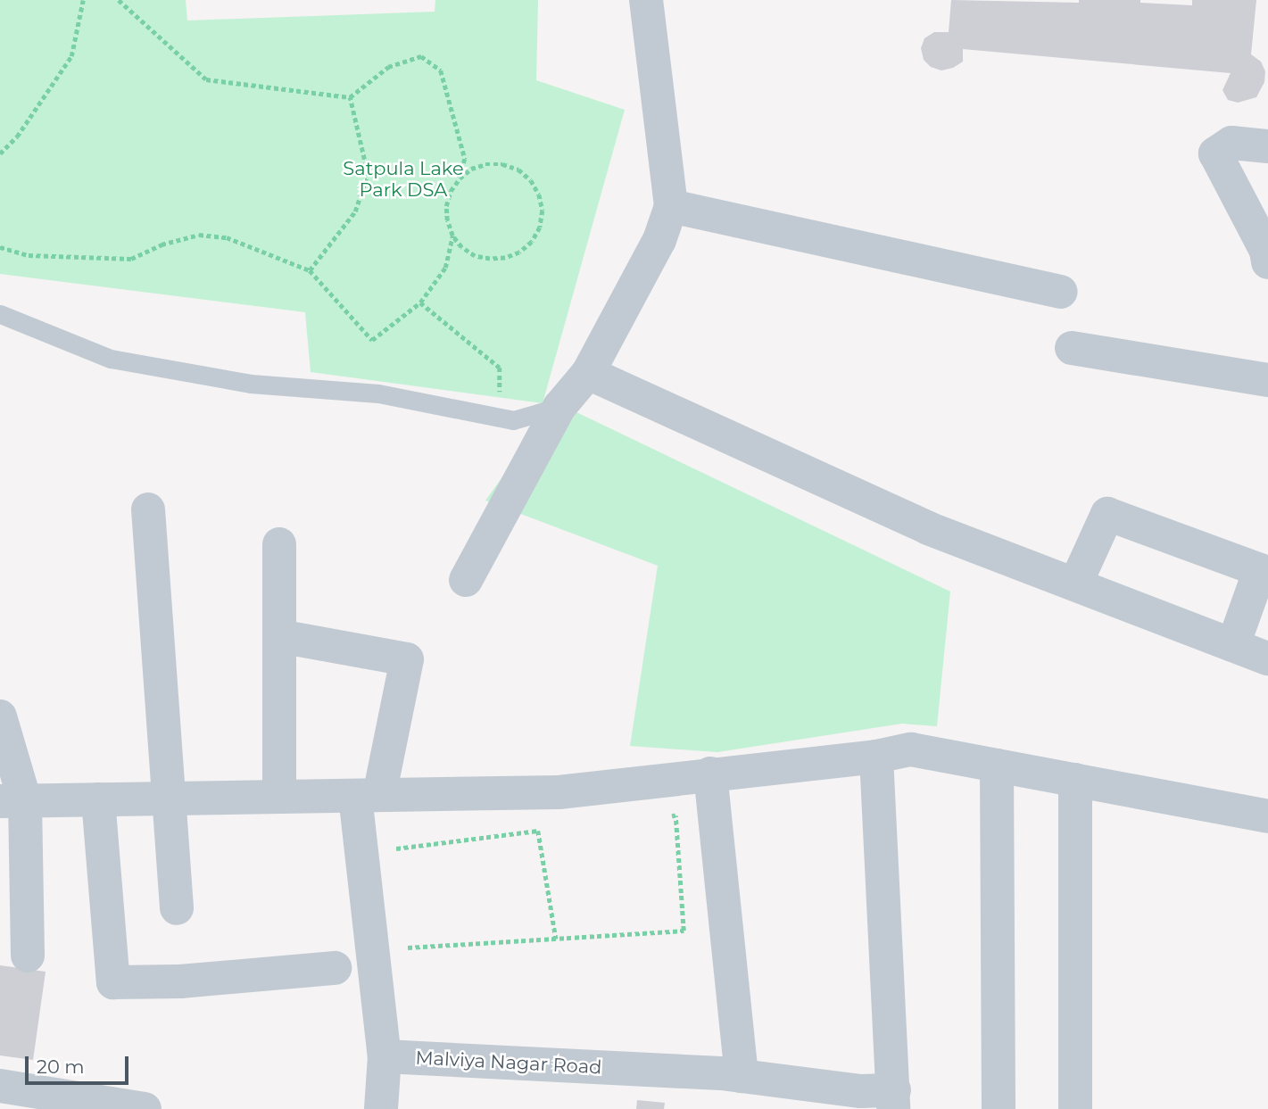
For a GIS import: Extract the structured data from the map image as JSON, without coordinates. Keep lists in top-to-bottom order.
{
  "streets": {
    "street": ["Malviya Nagar Road"]
  },
  "parks": ["Satpula Lake Park DSA"],
  "scale_bar": "20 m"
}
